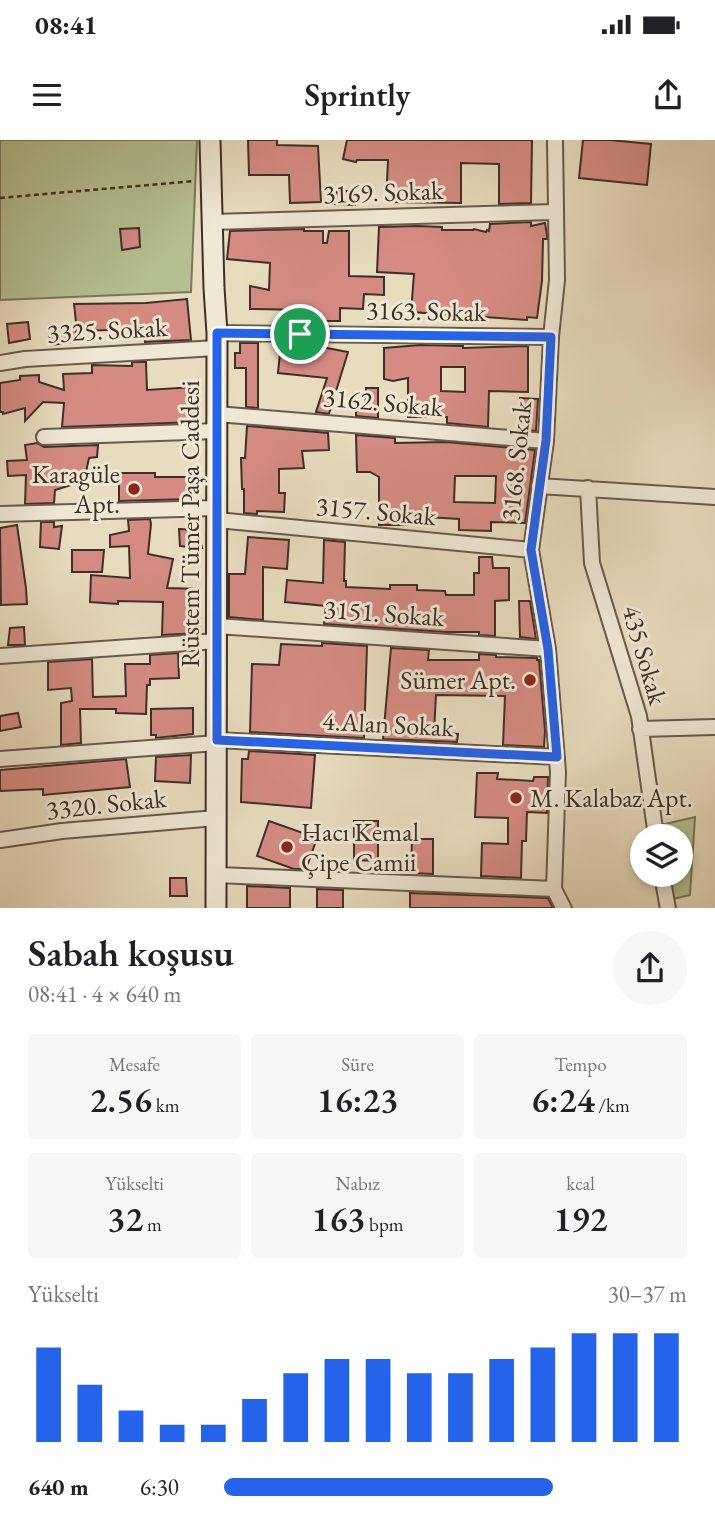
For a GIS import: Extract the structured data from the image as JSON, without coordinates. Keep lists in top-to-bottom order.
{
  "streets": {
    "street": [
      "3169. Sokak",
      "3163. Sokak",
      "3325. Sokak",
      "3162. Sokak",
      "3168. Sokak",
      "3157. Sokak",
      "Rüstem Tümer Paşa Caddesi",
      "3151. Sokak",
      "435 Sokak",
      "4.Alan Sokak",
      "3320. Sokak"
    ]
  },
  "crossings": [
    ["3169. Sokak", "3168. Sokak"],
    ["3169. Sokak", "Rüstem Tümer Paşa Caddesi"],
    ["3163. Sokak", "3325. Sokak"],
    ["3163. Sokak", "3168. Sokak"],
    ["3163. Sokak", "Rüstem Tümer Paşa Caddesi"],
    ["3325. Sokak", "Rüstem Tümer Paşa Caddesi"],
    ["3162. Sokak", "3168. Sokak"],
    ["3162. Sokak", "Rüstem Tümer Paşa Caddesi"],
    ["3168. Sokak", "3157. Sokak"],
    ["3168. Sokak", "3151. Sokak"],
    ["3168. Sokak", "4.Alan Sokak"],
    ["3157. Sokak", "Rüstem Tümer Paşa Caddesi"],
    ["Rüstem Tümer Paşa Caddesi", "3151. Sokak"],
    ["Rüstem Tümer Paşa Caddesi", "4.Alan Sokak"],
    ["Rüstem Tümer Paşa Caddesi", "3320. Sokak"]
  ],
  "places": [
    "Karagüle Apt.",
    "Sümer Apt.",
    "M. Kalabaz Apt.",
    "Hacı Kemal Çipe Camii"
  ],
  "page": {
    "status": "08:41",
    "header": "Sprintly",
    "heading": ["Sabah koşusu", "08:41 · 4 × 640 m"],
    "stats": [
      ["Mesafe", "2.56 km"],
      ["Süre", "16:23"],
      ["Tempo", "6:24 /km"],
      ["Yükselti", "32 m"],
      ["Nabız", "163 bpm"],
      ["kcal", "192"]
    ],
    "chart": ["Yükselti", "30–37 m"],
    "list": [
      {
        "name": "640 m",
        "note": "6:30"
      }
    ]
  }
}
